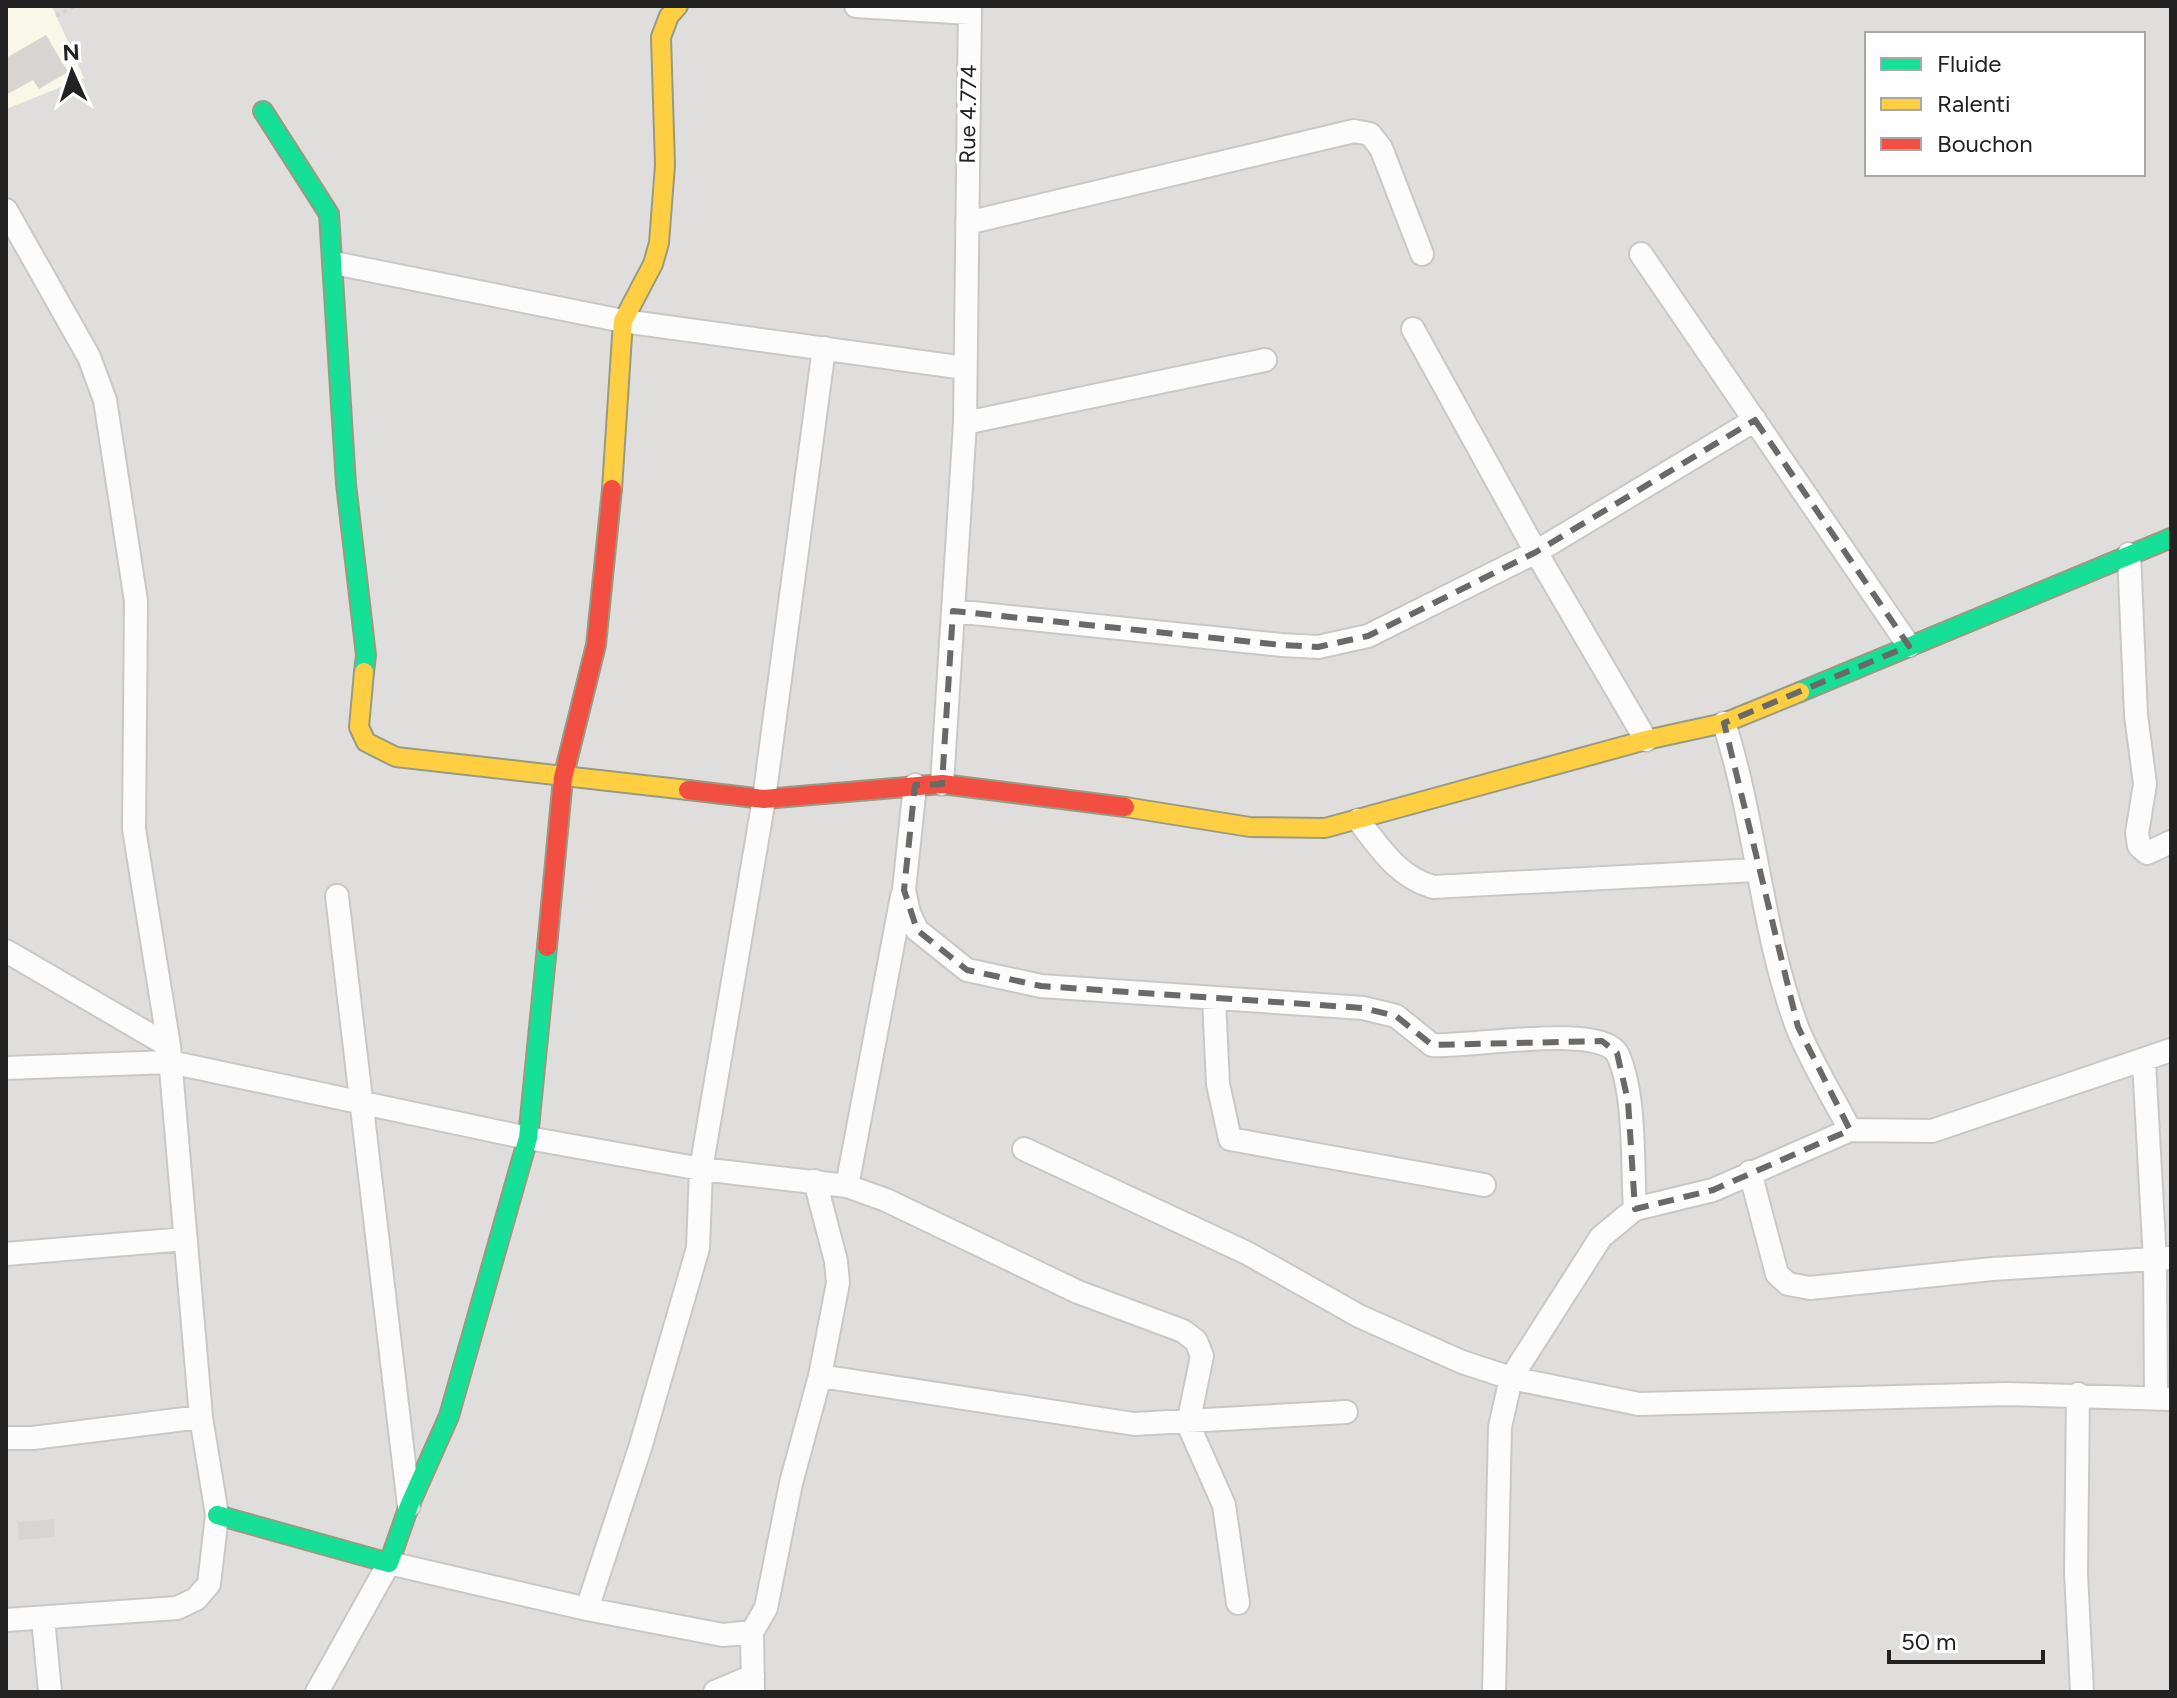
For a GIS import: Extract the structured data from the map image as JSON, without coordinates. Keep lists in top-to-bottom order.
{
  "streets": {
    "street": ["Rue 4.774"]
  },
  "legend": ["Fluide", "Ralenti", "Bouchon"],
  "scale_bar": "50 m",
  "north": "top"
}
